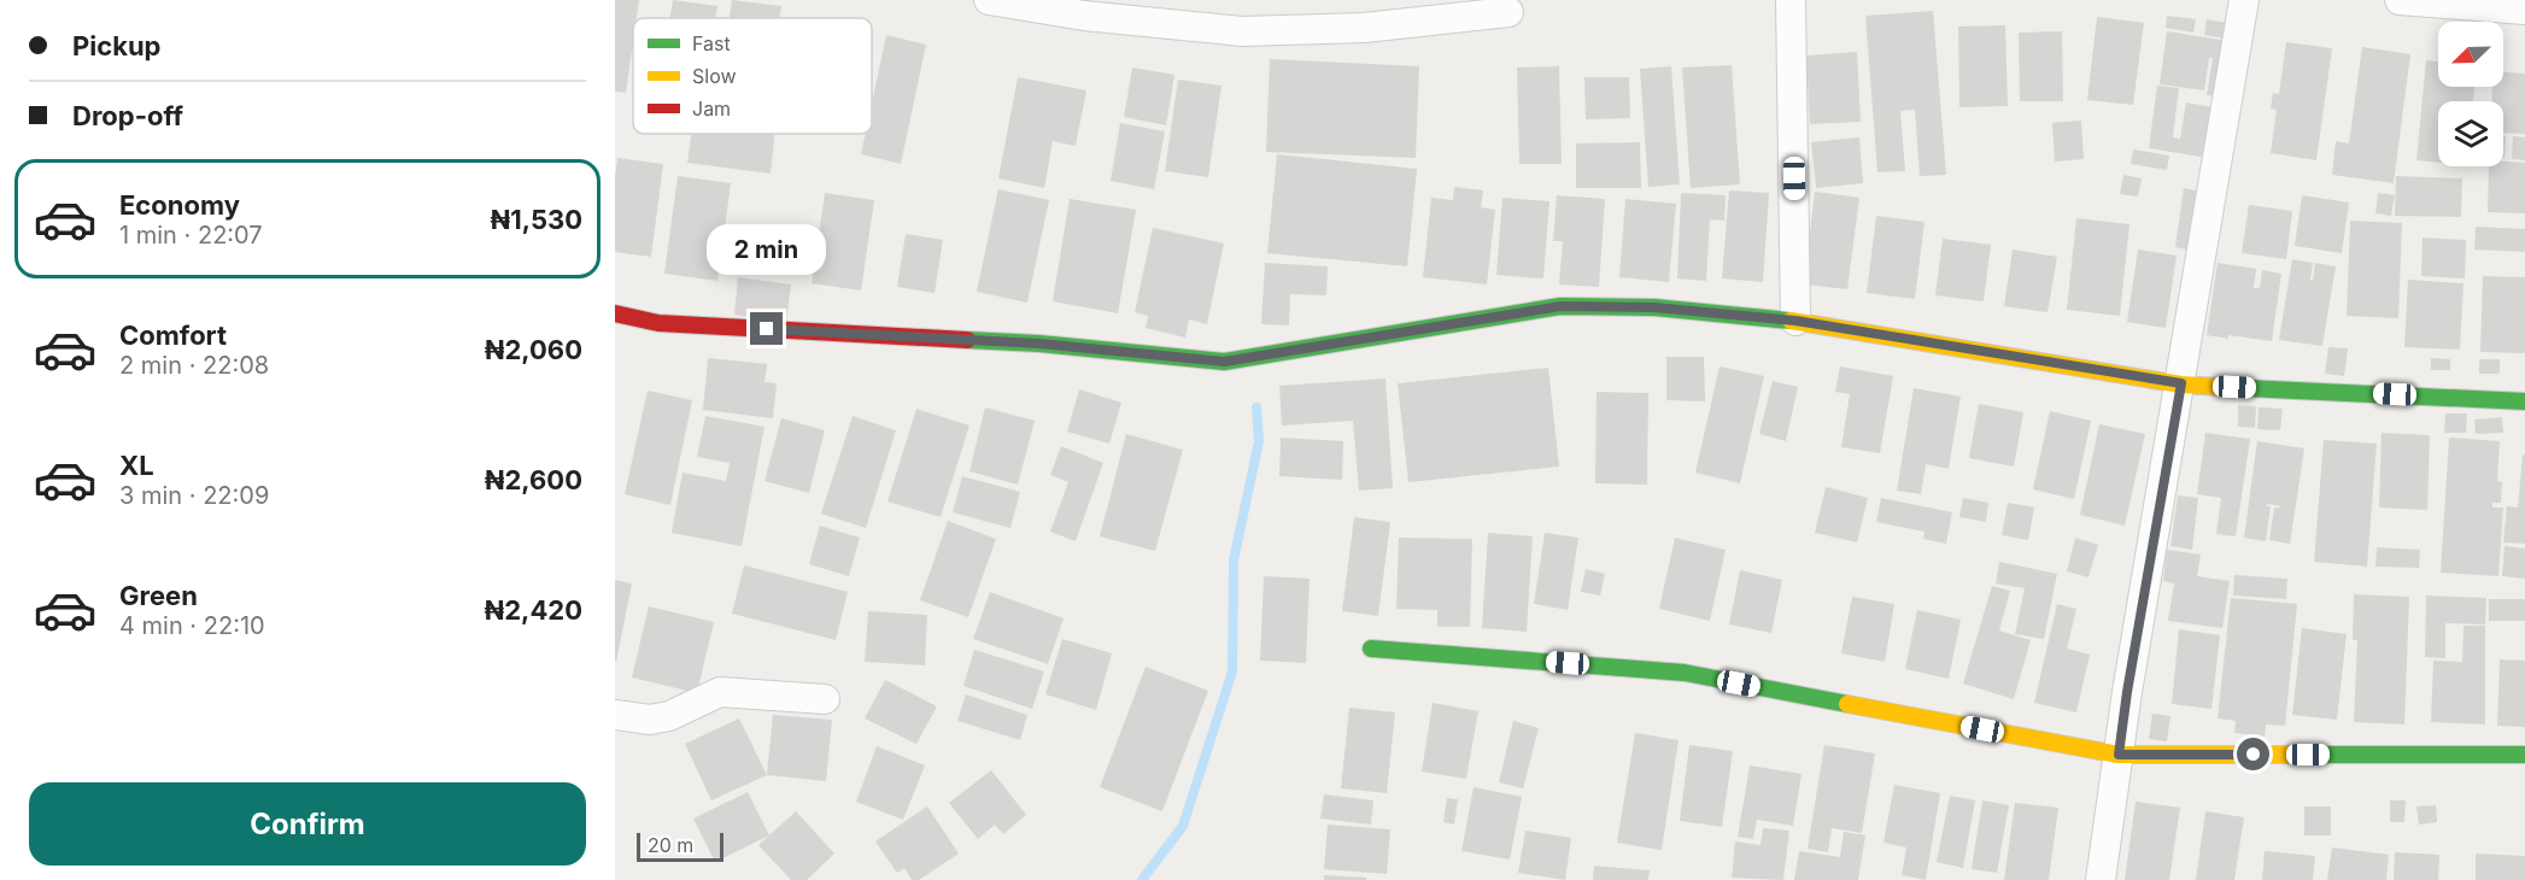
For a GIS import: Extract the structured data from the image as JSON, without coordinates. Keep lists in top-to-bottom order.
{
  "legend": ["Fast", "Slow", "Jam"],
  "scale_bar": "20 m",
  "north": "bottom left",
  "page": {
    "banner": ["Pickup", "Drop-off"],
    "list": [
      {
        "name": "Economy",
        "note": "1 min · 22:07",
        "value": "₦1,530"
      },
      {
        "name": "Comfort",
        "note": "2 min · 22:08",
        "value": "₦2,060"
      },
      {
        "name": "XL",
        "note": "3 min · 22:09",
        "value": "₦2,600"
      },
      {
        "name": "Green",
        "note": "4 min · 22:10",
        "value": "₦2,420"
      }
    ],
    "bubble": "2 min",
    "buttons": "Confirm",
    "scale": "20 m"
  }
}
